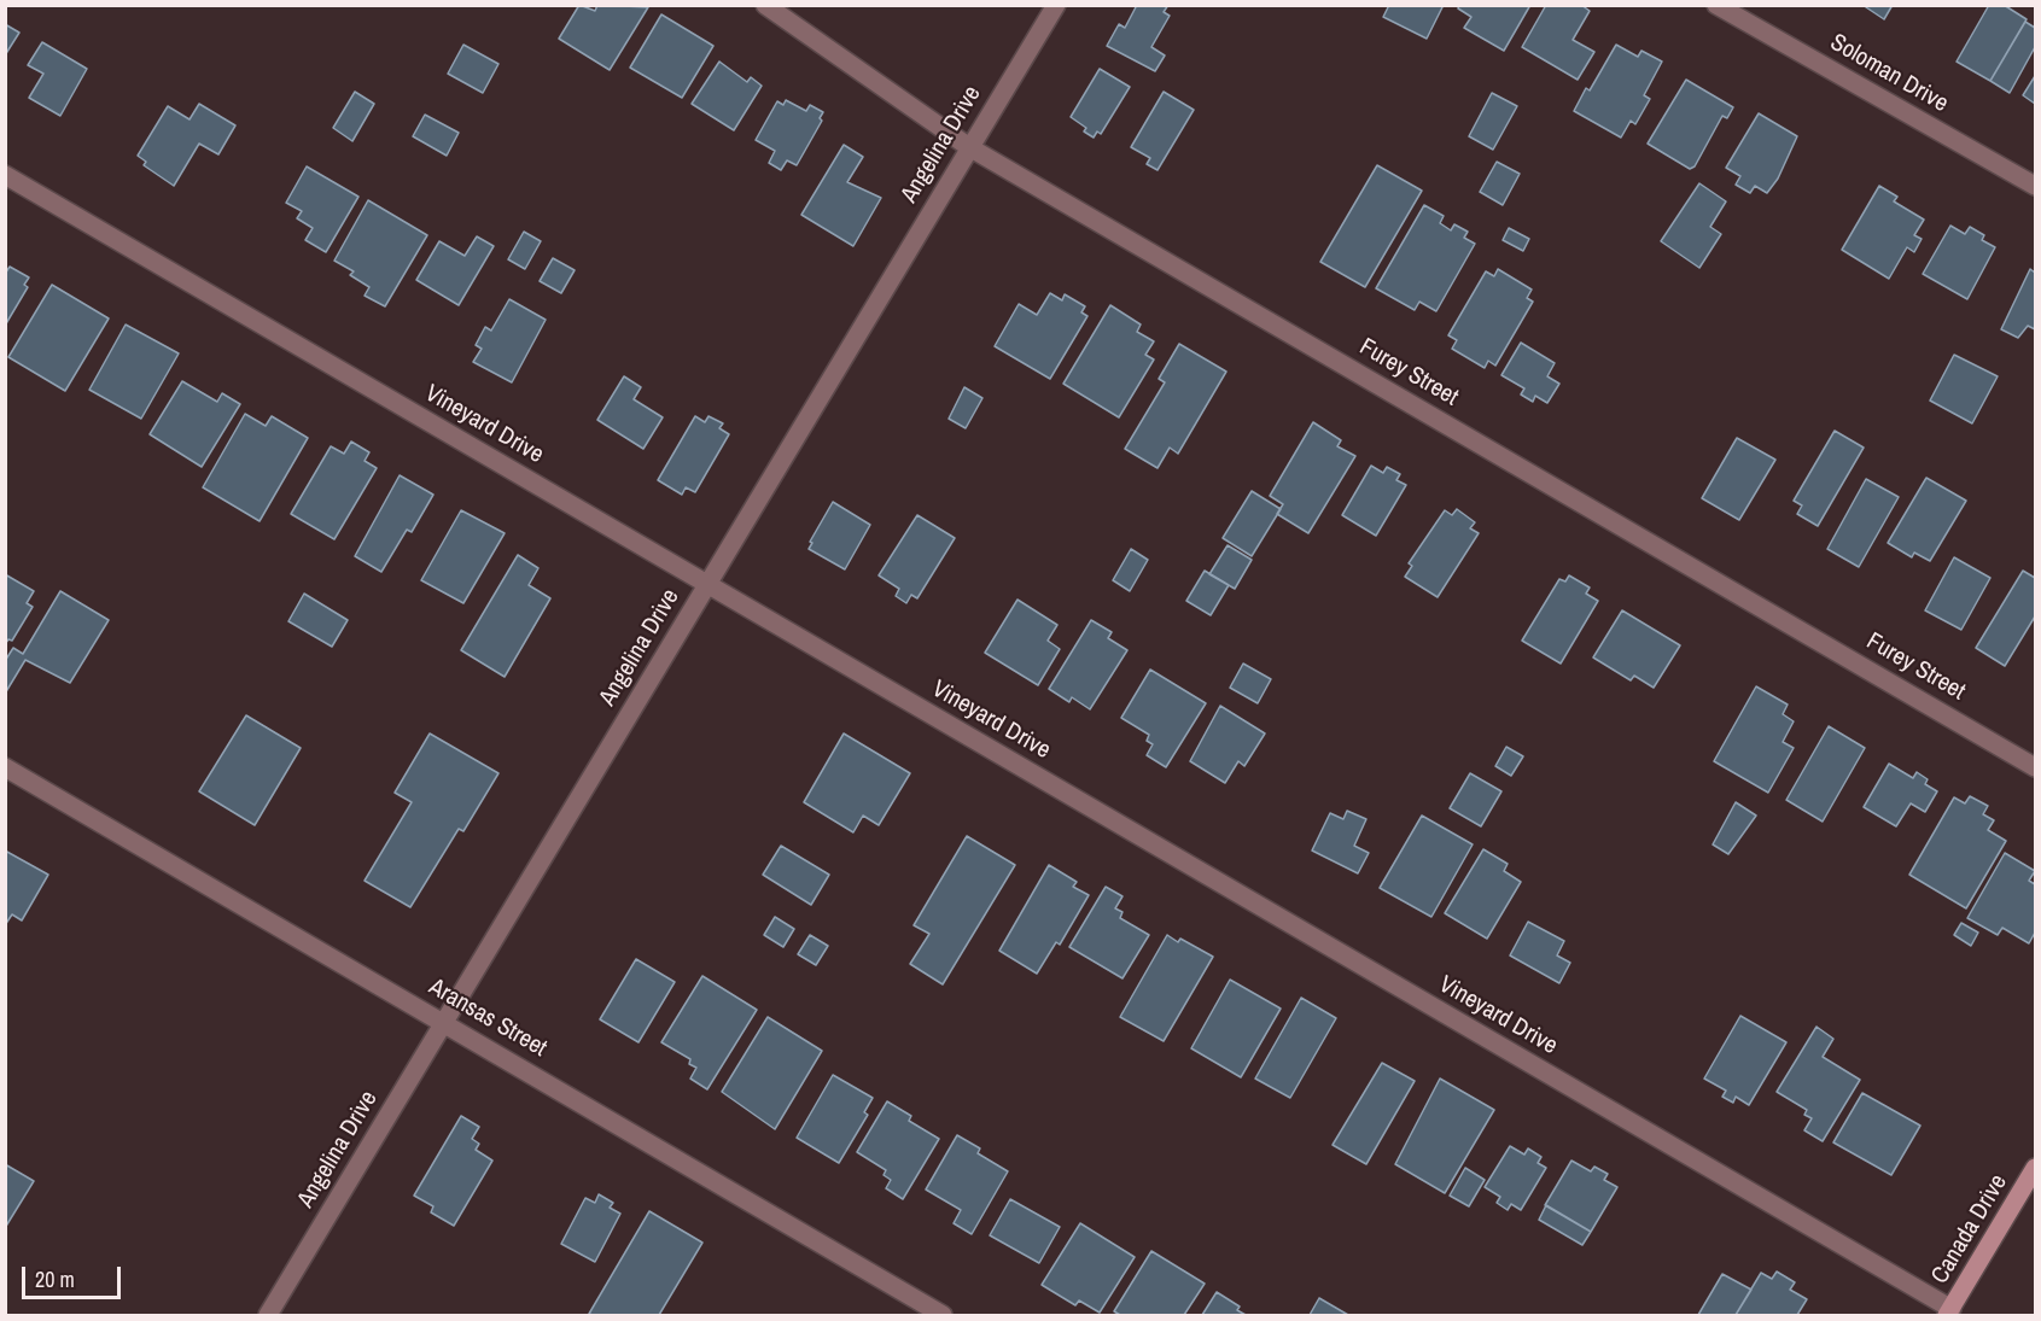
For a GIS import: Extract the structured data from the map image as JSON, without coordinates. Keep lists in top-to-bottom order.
{
  "streets": {
    "street": [
      "Soloman Drive",
      "Angelina Drive",
      "Furey Street",
      "Vineyard Drive",
      "Aransas Street",
      "Canada Drive"
    ]
  },
  "crossings": [
    ["Angelina Drive", "Furey Street"],
    ["Angelina Drive", "Vineyard Drive"],
    ["Angelina Drive", "Aransas Street"],
    ["Vineyard Drive", "Canada Drive"]
  ],
  "scale_bar": "20 m"
}
